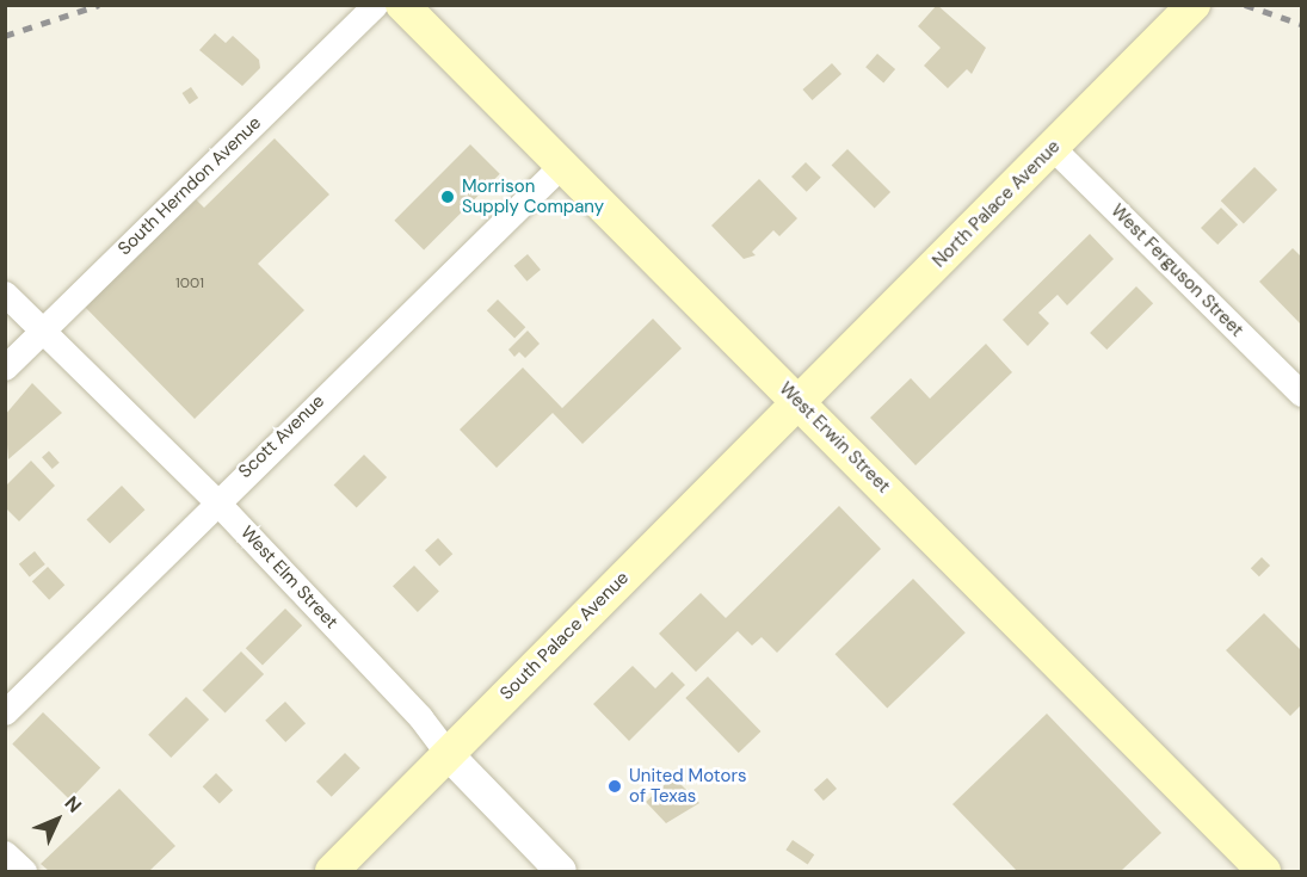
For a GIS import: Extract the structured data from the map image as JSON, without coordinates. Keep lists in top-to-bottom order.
{
  "streets": {
    "main road": ["North Palace Avenue", "West Erwin Street", "South Palace Avenue"],
    "street": [
      "South Herndon Avenue",
      "West Ferguson Street",
      "Scott Avenue",
      "West Elm Street"
    ]
  },
  "crossings": [
    ["South Herndon Avenue", "West Elm Street"],
    ["North Palace Avenue", "West Ferguson Street"],
    ["North Palace Avenue", "West Erwin Street"],
    ["North Palace Avenue", "South Palace Avenue"],
    ["Scott Avenue", "West Erwin Street"],
    ["Scott Avenue", "West Elm Street"],
    ["West Erwin Street", "South Palace Avenue"],
    ["West Elm Street", "South Palace Avenue"]
  ],
  "places": ["Morrison Supply Company", "United Motors of Texas"],
  "house_numbers": ["1001"],
  "north": "top right"
}
